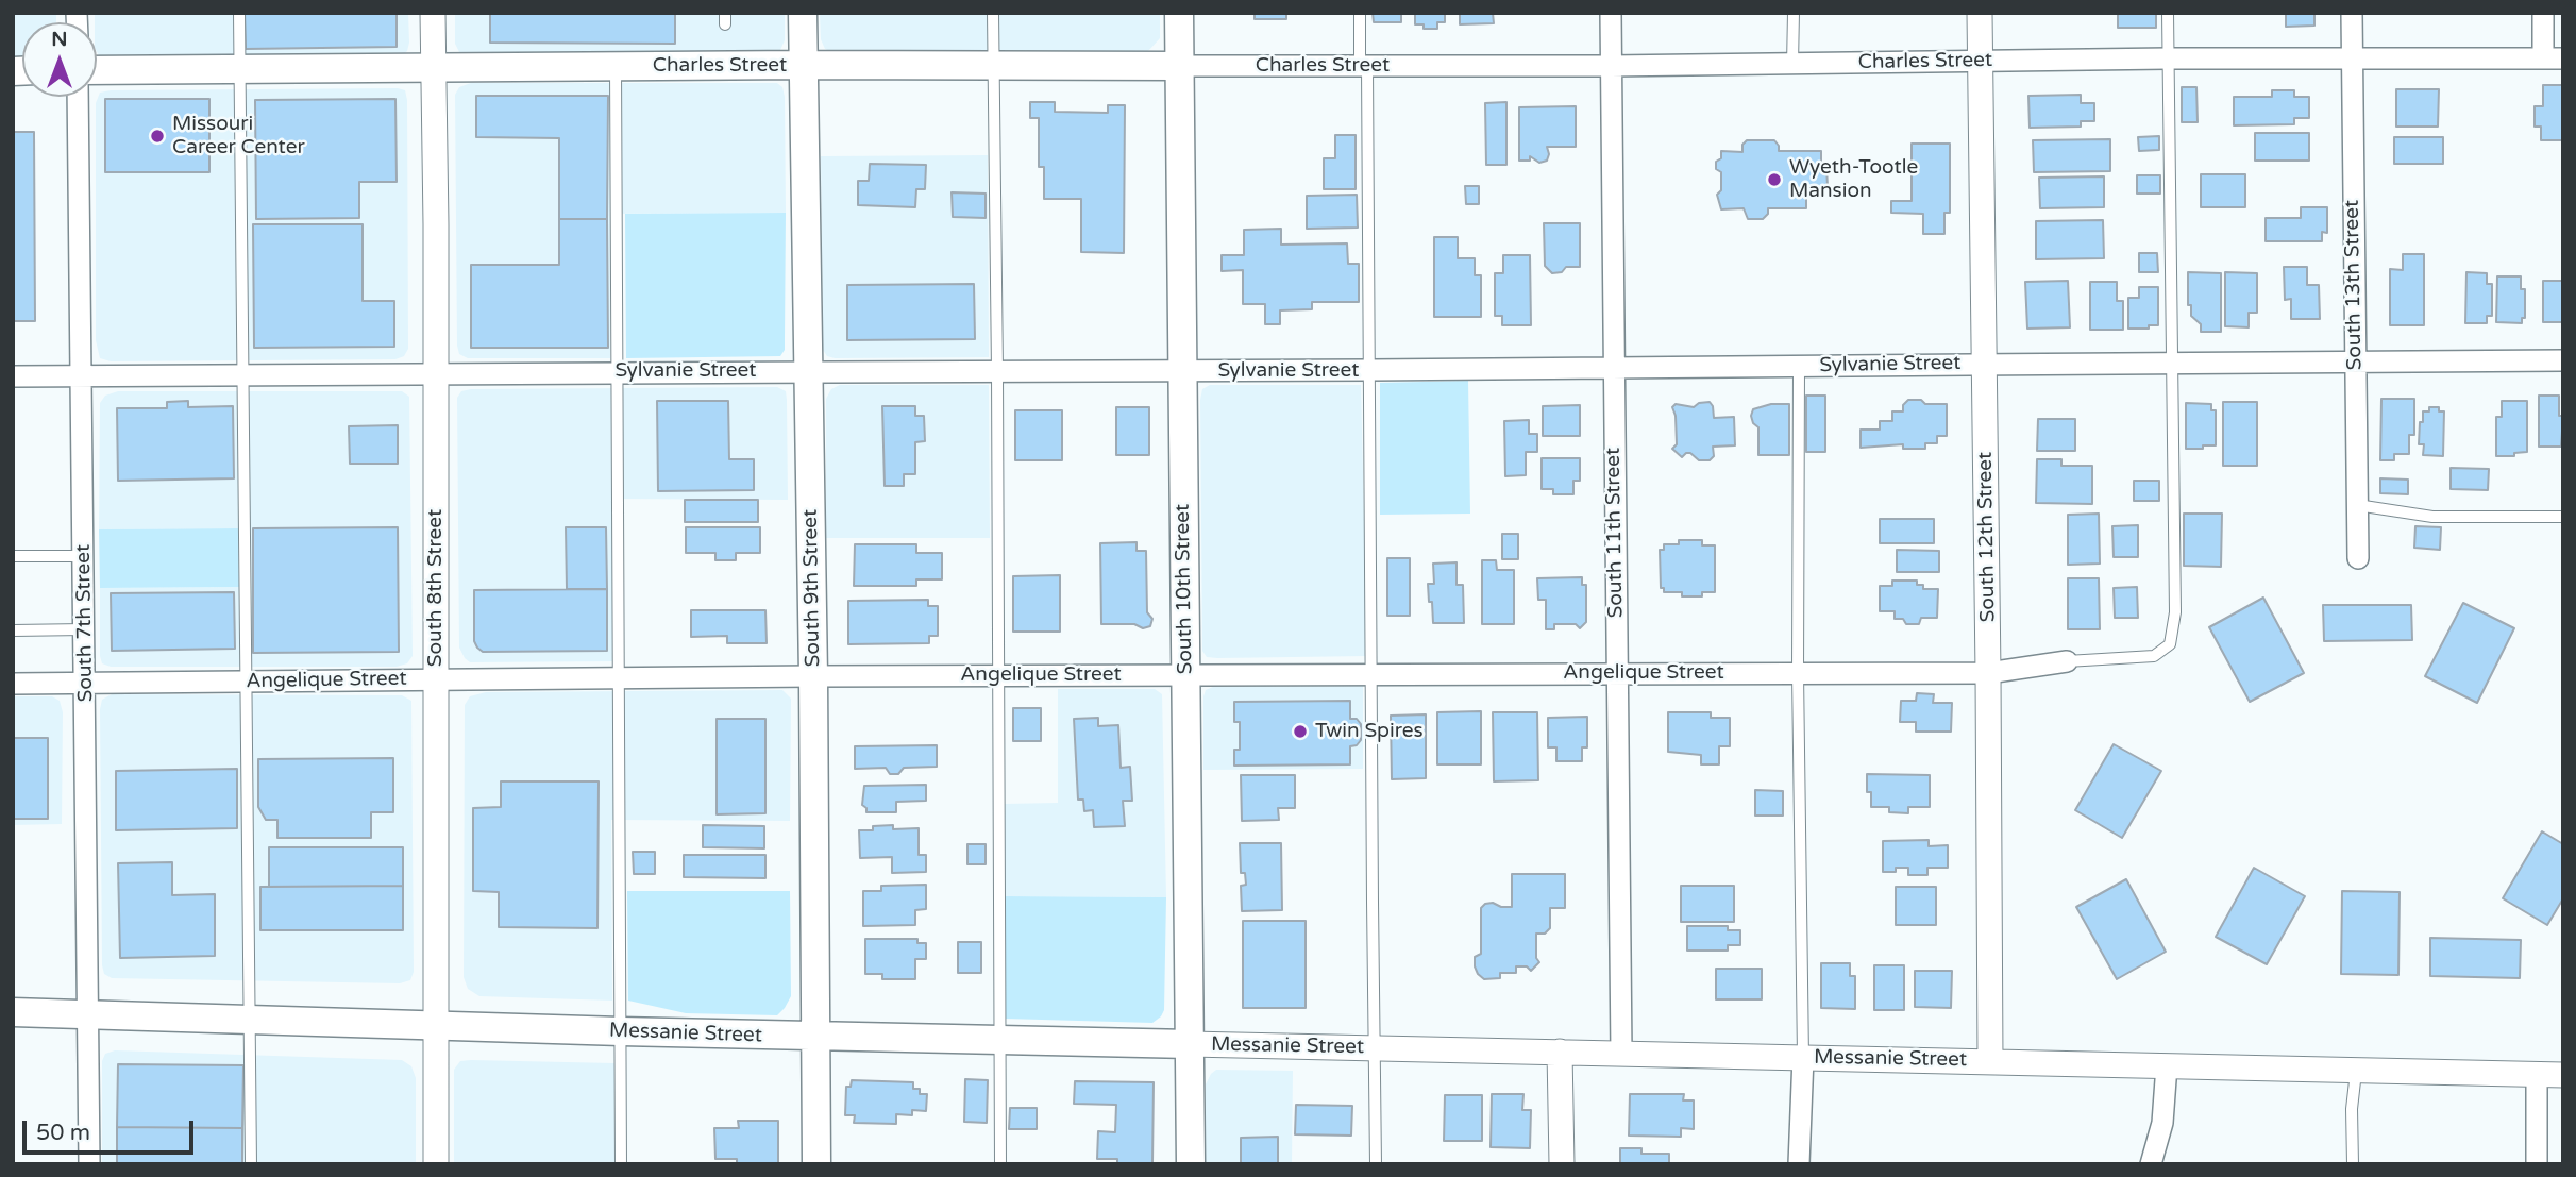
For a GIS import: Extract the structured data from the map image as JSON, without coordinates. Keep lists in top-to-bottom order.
{
  "streets": {
    "main road": [
      "Charles Street",
      "South 9th Street",
      "South 10th Street",
      "Messanie Street"
    ],
    "street": [
      "South 13th Street",
      "Sylvanie Street",
      "South 11th Street",
      "South 12th Street",
      "South 8th Street",
      "South 7th Street",
      "Angelique Street"
    ]
  },
  "crossings": [
    ["Charles Street", "South 13th Street"],
    ["Charles Street", "South 11th Street"],
    ["Charles Street", "South 12th Street"],
    ["Charles Street", "South 8th Street"],
    ["Charles Street", "South 9th Street"],
    ["Charles Street", "South 10th Street"],
    ["South 13th Street", "Sylvanie Street"],
    ["Sylvanie Street", "South 11th Street"],
    ["Sylvanie Street", "South 12th Street"],
    ["Sylvanie Street", "South 8th Street"],
    ["Sylvanie Street", "South 9th Street"],
    ["Sylvanie Street", "South 10th Street"],
    ["Sylvanie Street", "South 7th Street"],
    ["South 11th Street", "Angelique Street"],
    ["South 11th Street", "Messanie Street"],
    ["South 12th Street", "Angelique Street"],
    ["South 12th Street", "Messanie Street"],
    ["South 8th Street", "Angelique Street"],
    ["South 8th Street", "Messanie Street"],
    ["South 9th Street", "Angelique Street"],
    ["South 9th Street", "Messanie Street"],
    ["South 10th Street", "Angelique Street"],
    ["South 10th Street", "Messanie Street"],
    ["South 7th Street", "Angelique Street"],
    ["South 7th Street", "Messanie Street"]
  ],
  "places": ["Missouri Career Center", "Wyeth-Tootle Mansion", "Twin Spires"],
  "scale_bar": "50 m",
  "north": "top"
}
